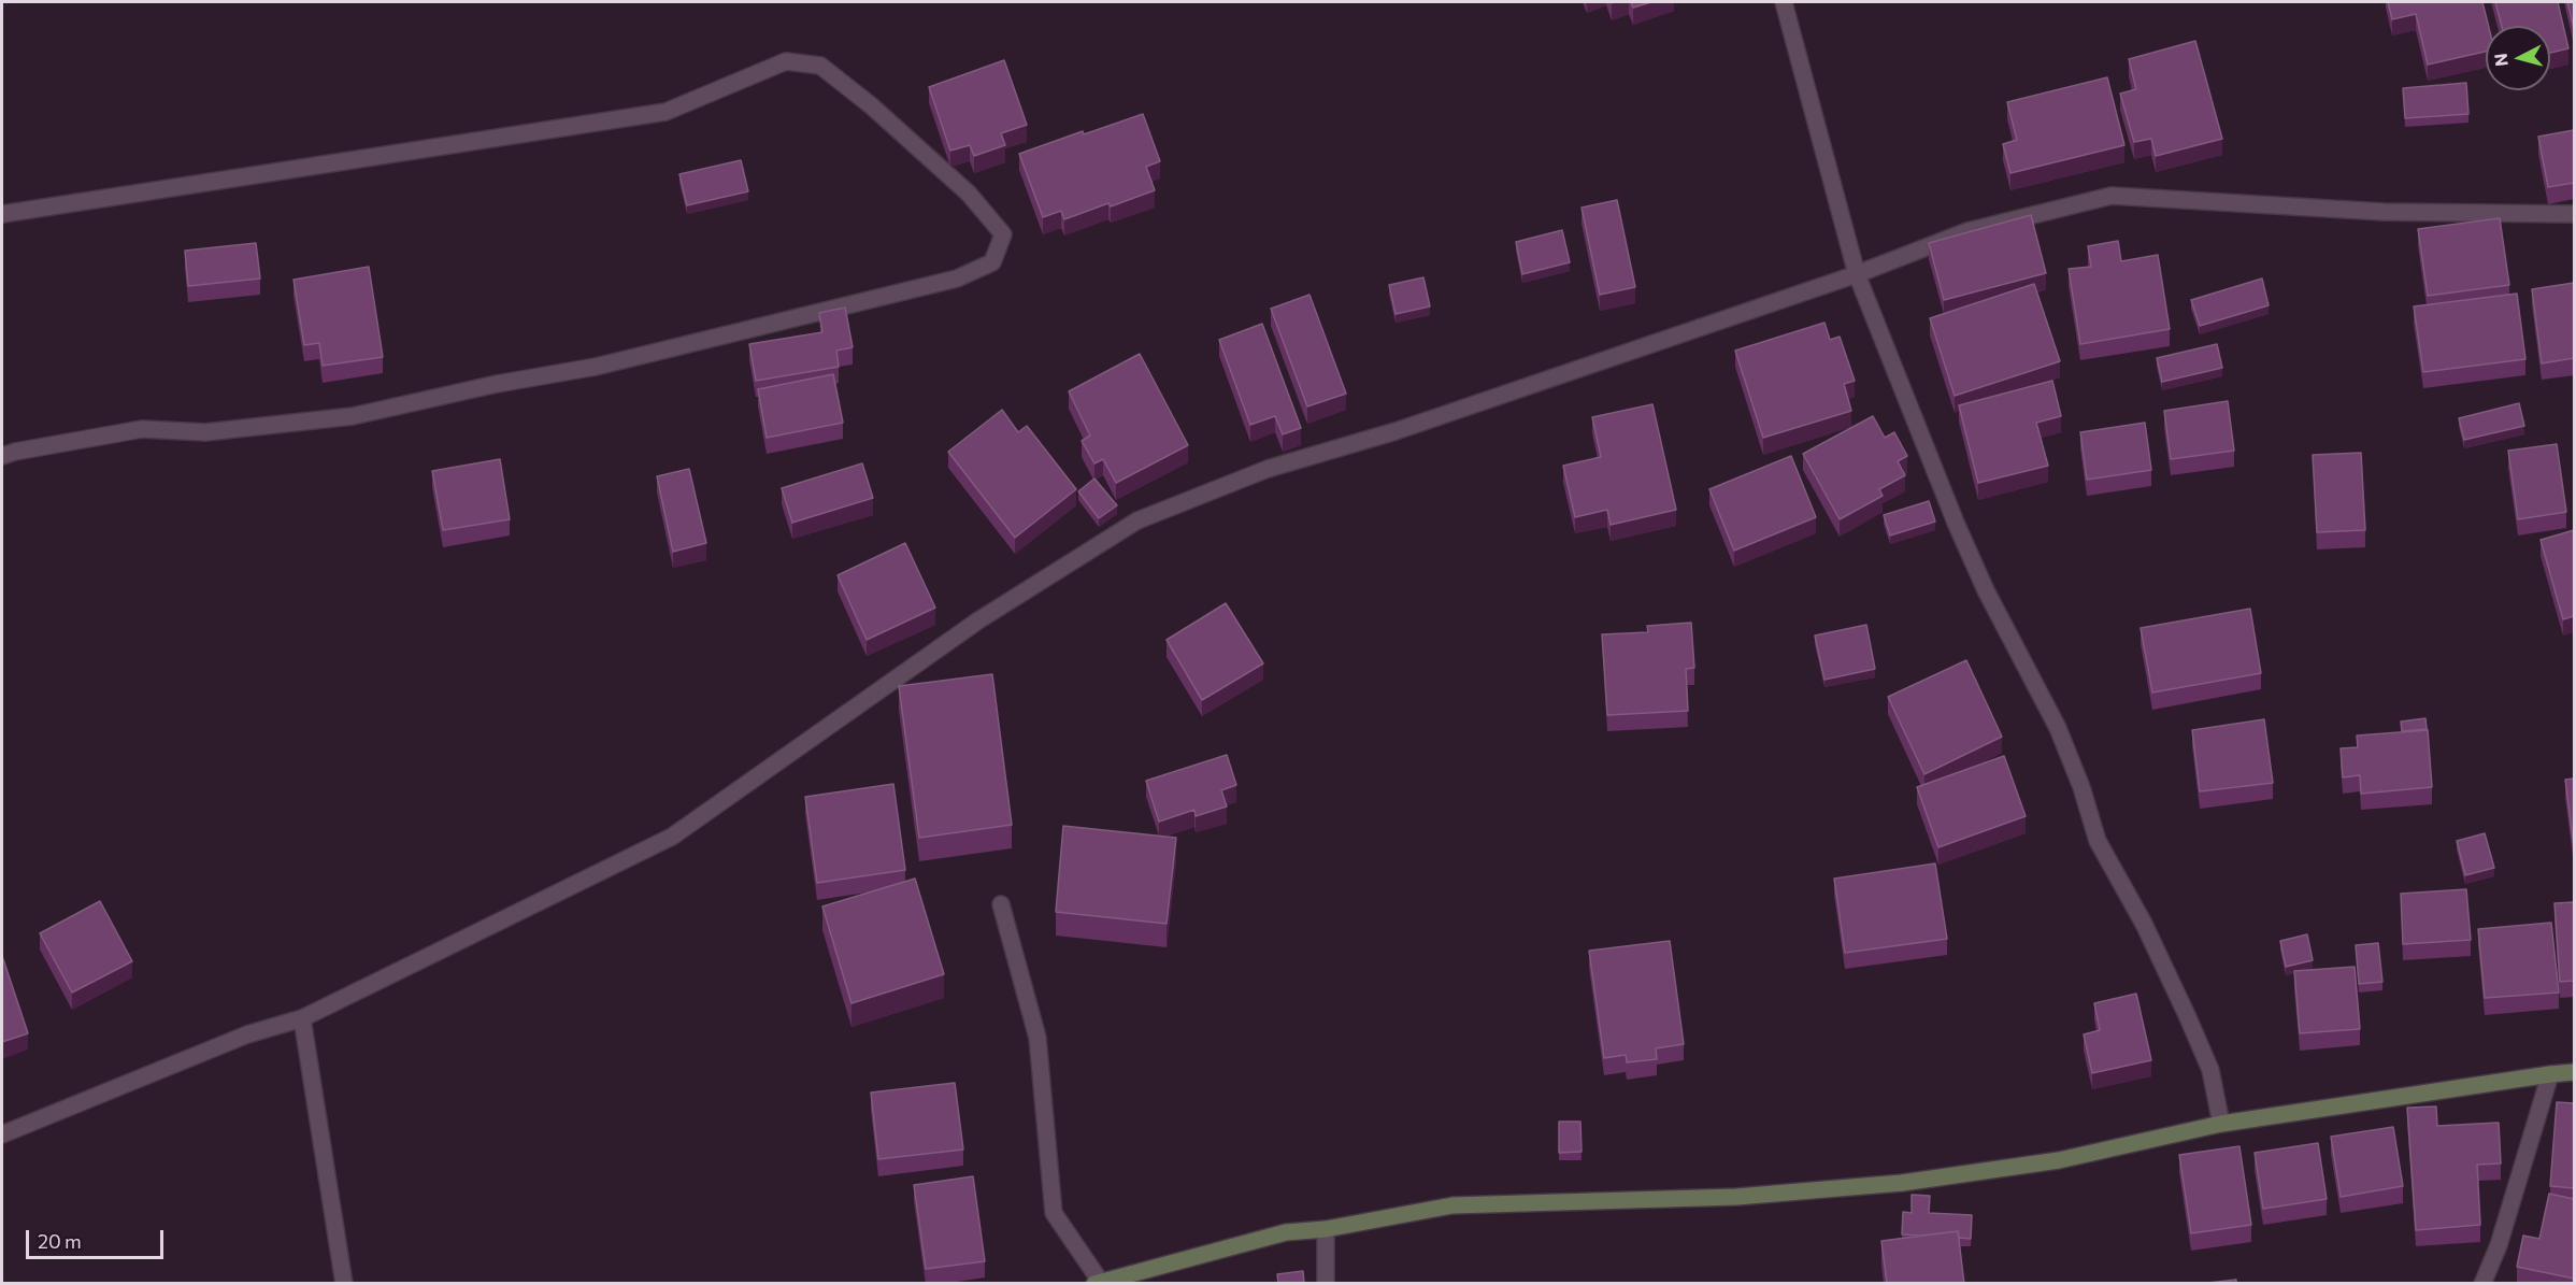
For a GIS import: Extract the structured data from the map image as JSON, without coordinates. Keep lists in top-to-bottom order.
{
  "scale_bar": "20 m",
  "north": "left"
}
